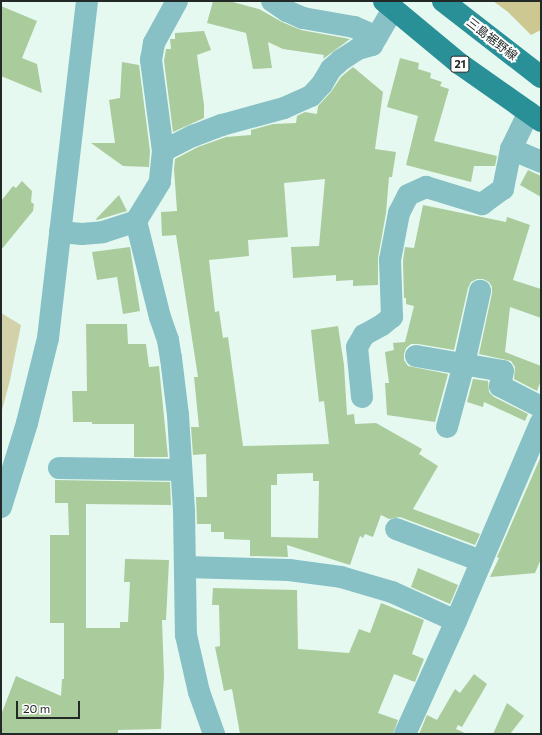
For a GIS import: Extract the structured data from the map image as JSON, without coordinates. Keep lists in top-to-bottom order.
{
  "streets": {
    "main road": ["三島裾野線", "21"]
  },
  "scale_bar": "20 m"
}
